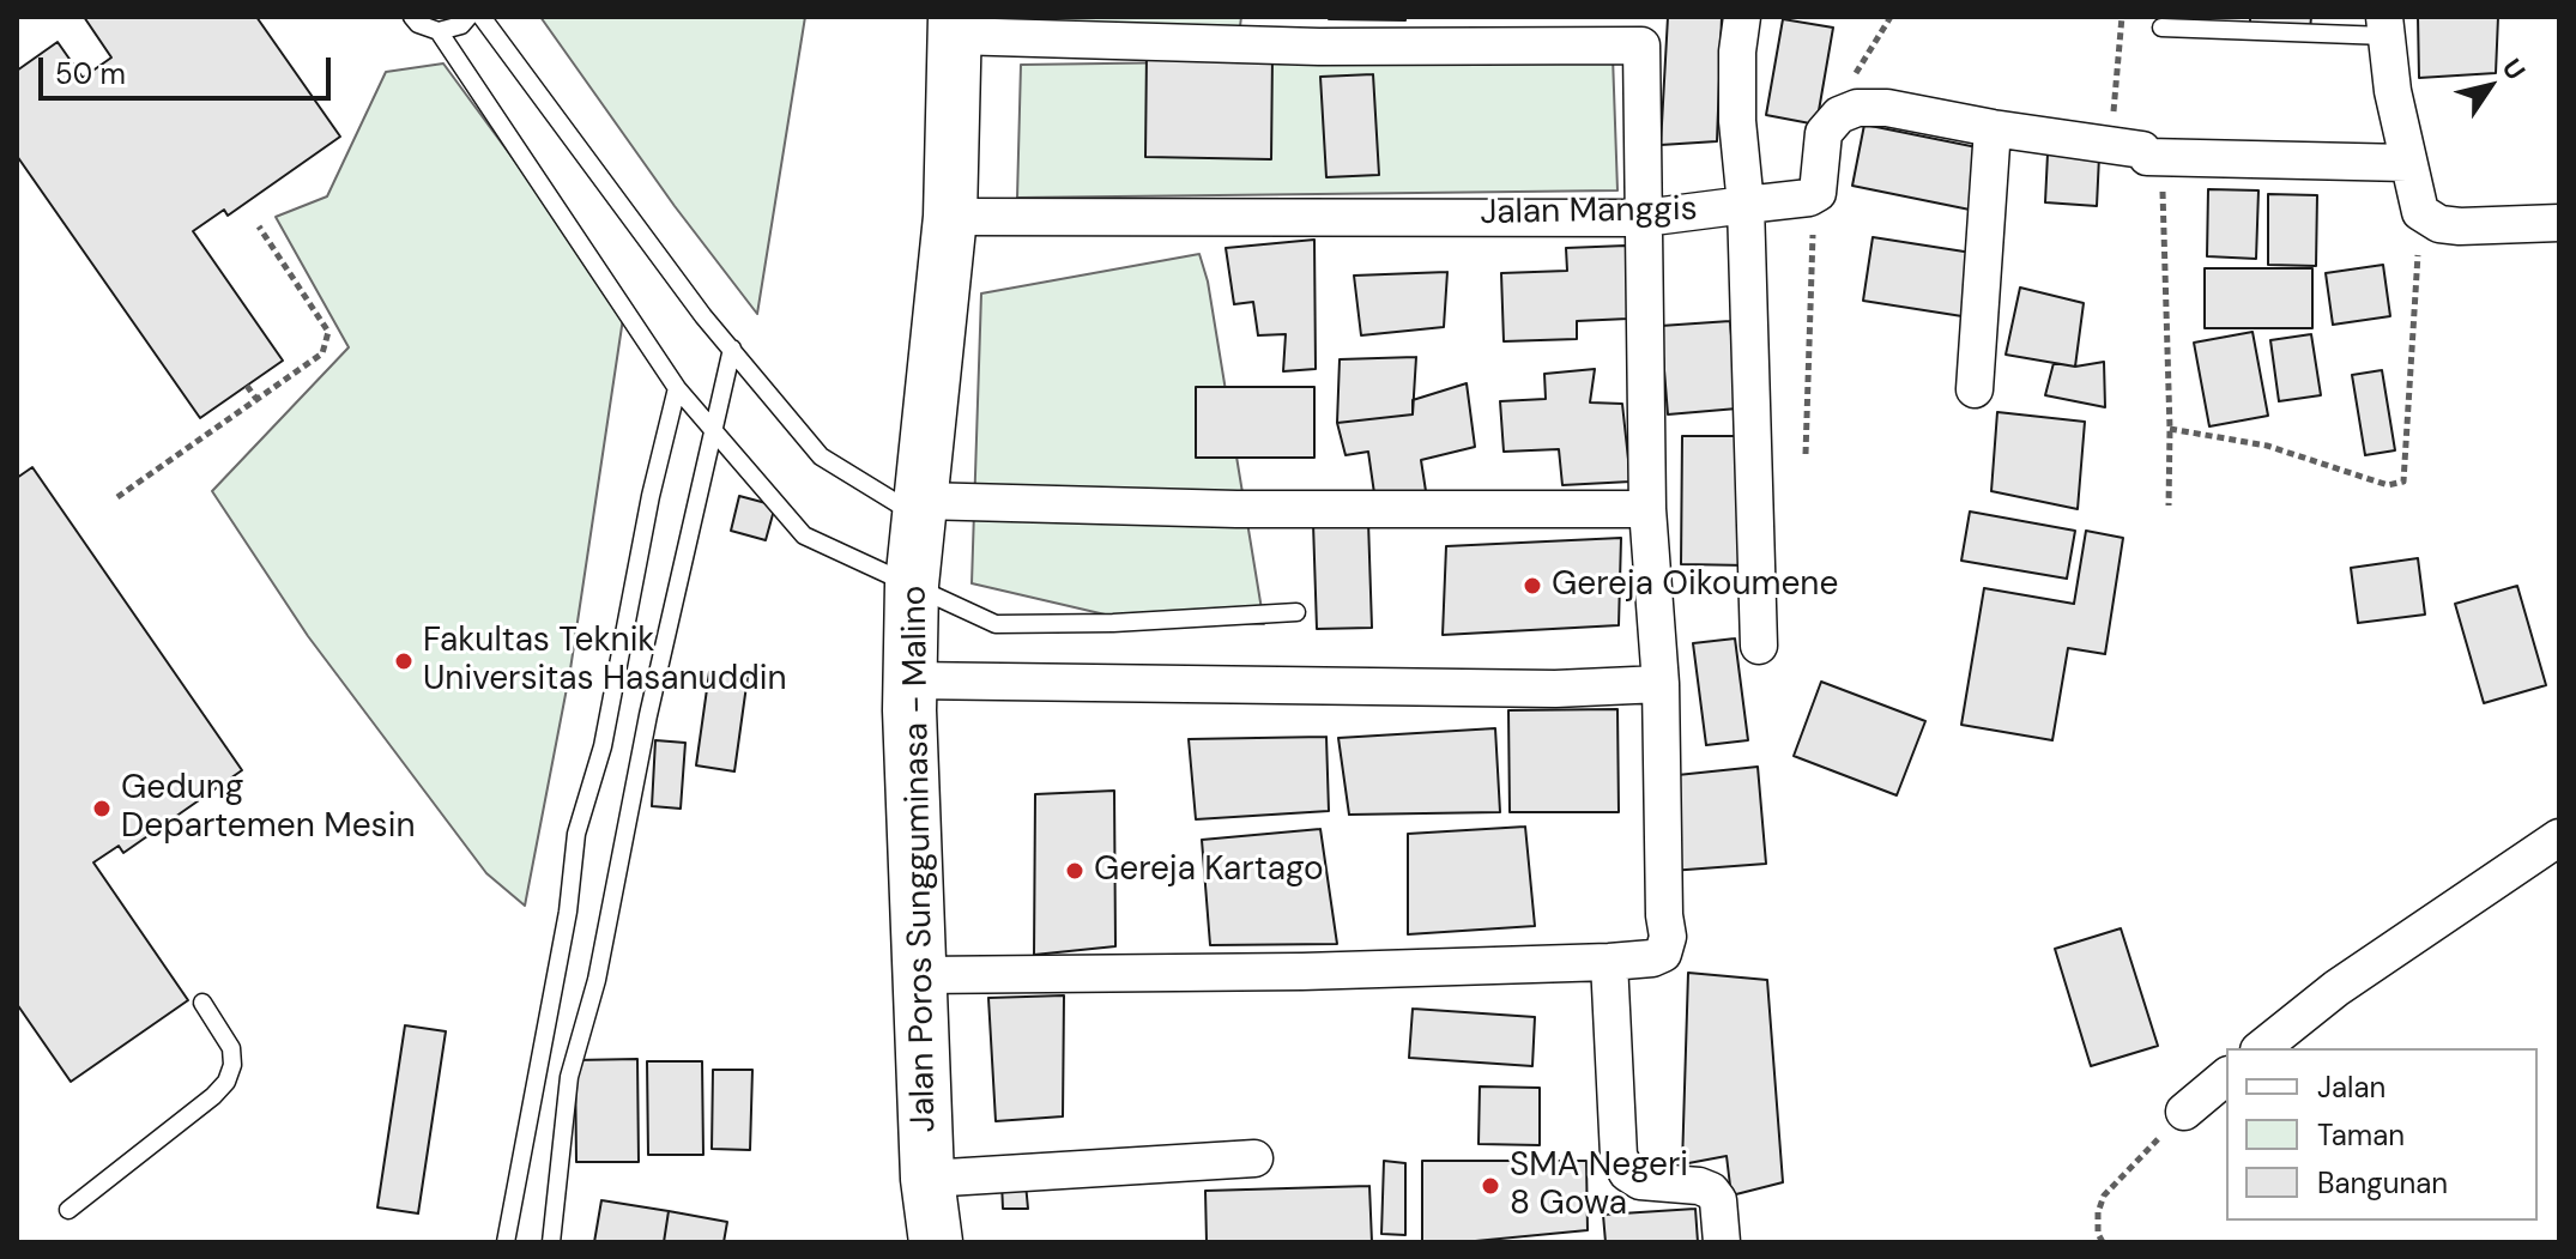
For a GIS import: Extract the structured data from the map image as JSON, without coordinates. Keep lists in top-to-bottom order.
{
  "streets": {
    "main road": ["Jalan Poros Sungguminasa - Malino"],
    "street": ["Jalan Manggis"]
  },
  "crossings": [
    ["Jalan Manggis", "Jalan Poros Sungguminasa - Malino"]
  ],
  "places": [
    "Gereja Oikoumene",
    "Fakultas Teknik Universitas Hasanuddin",
    "Gedung Departemen Mesin",
    "Gereja Kartago",
    "SMA Negeri 8 Gowa"
  ],
  "legend": ["Jalan", "Taman", "Bangunan"],
  "scale_bar": "50 m",
  "north": "top right"
}
